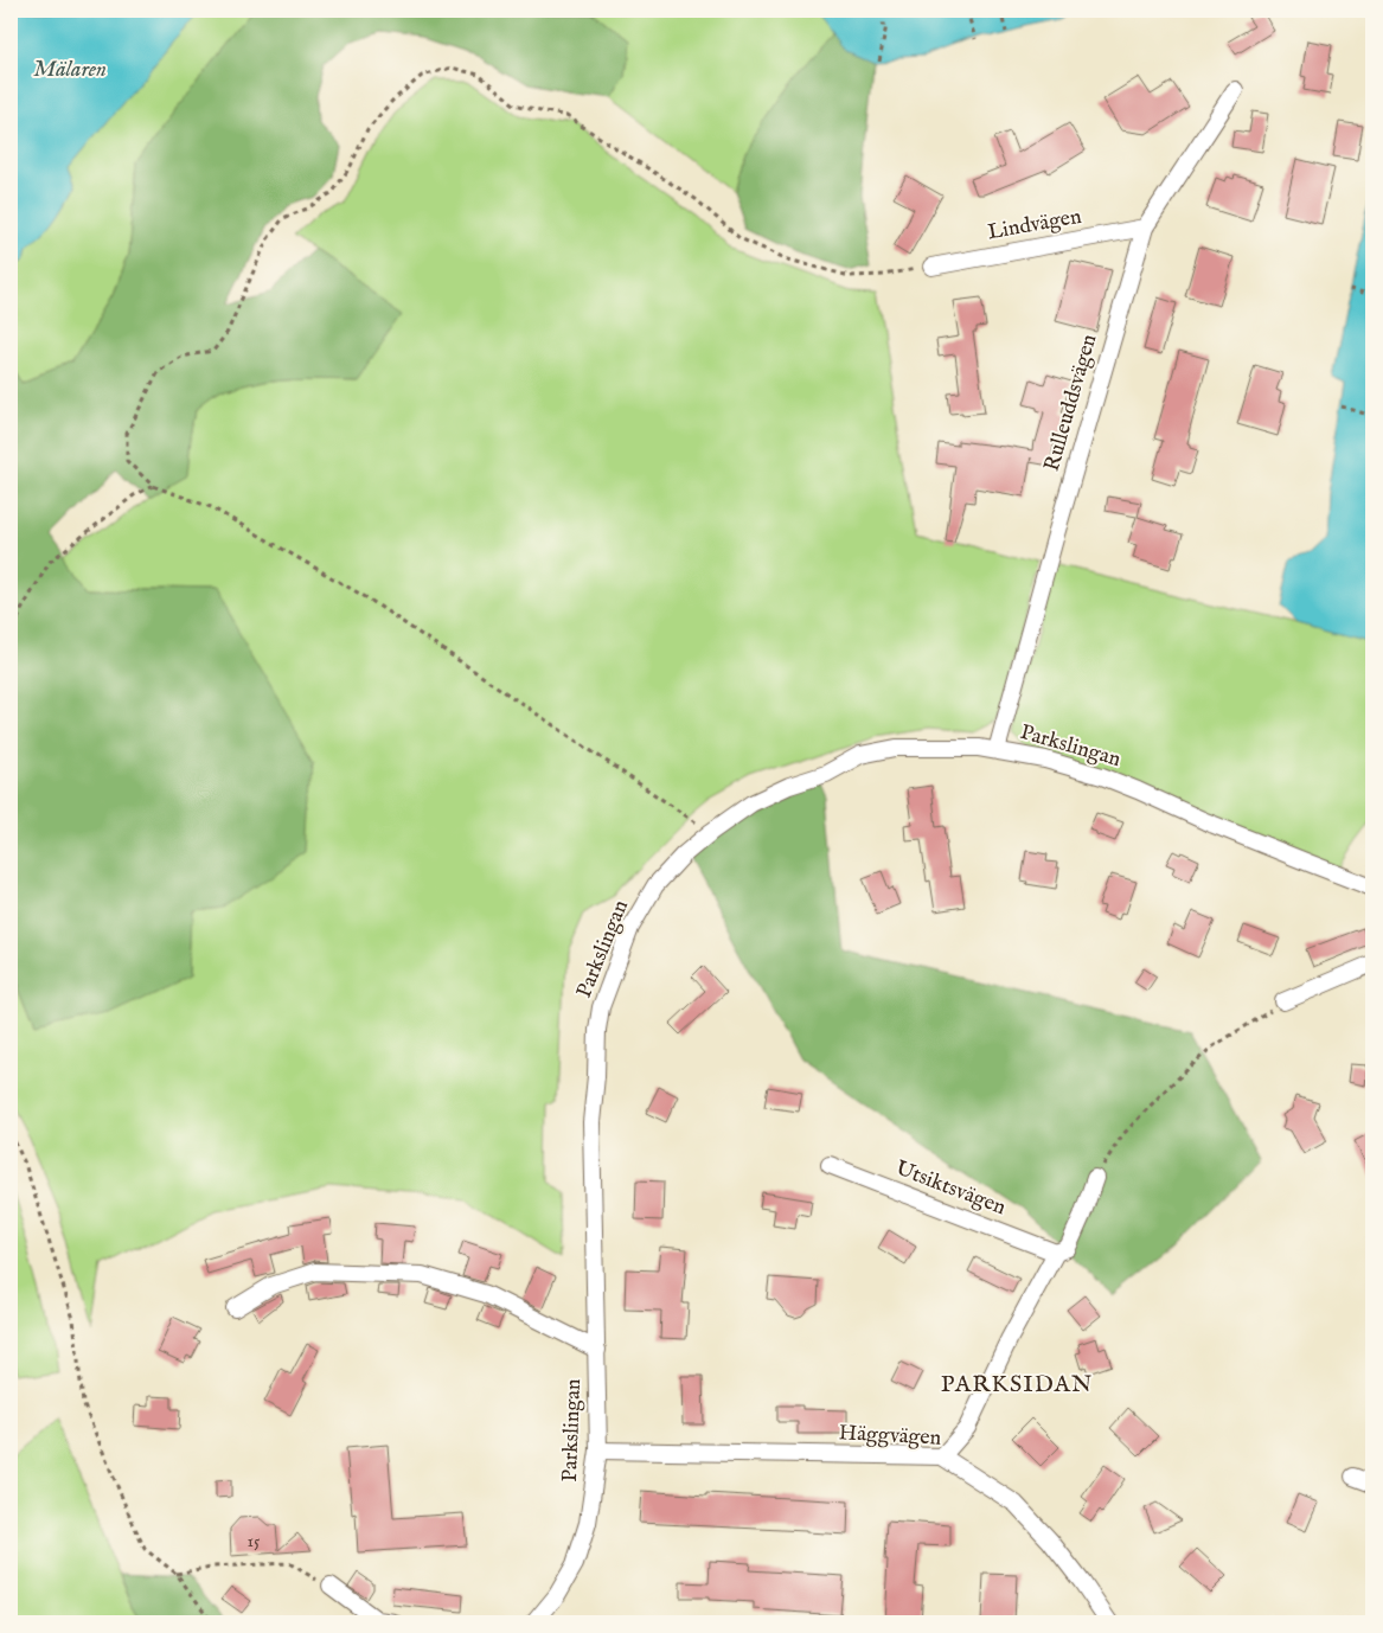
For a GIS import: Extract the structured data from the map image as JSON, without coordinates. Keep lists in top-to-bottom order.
{
  "streets": {
    "street": [
      "Lindvägen",
      "Rulleuddsvägen",
      "Parkslingan",
      "Utsiktsvägen",
      "Häggvägen"
    ]
  },
  "crossings": [
    ["Lindvägen", "Rulleuddsvägen"],
    ["Rulleuddsvägen", "Parkslingan"],
    ["Parkslingan", "Häggvägen"]
  ],
  "districts": ["PARKSIDAN"],
  "water": ["Mälaren"],
  "house_numbers": ["15"]
}
